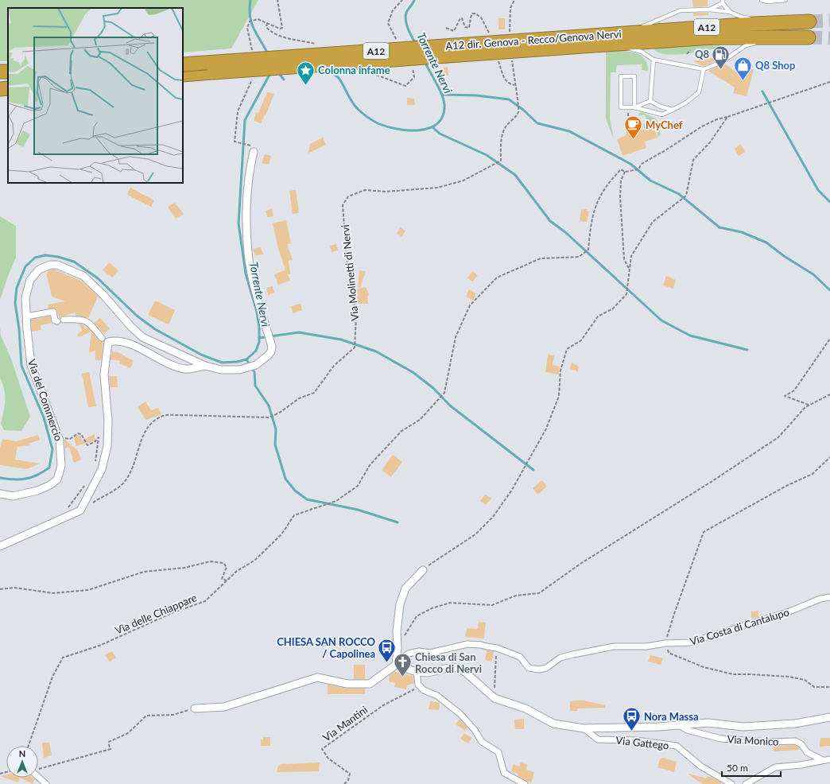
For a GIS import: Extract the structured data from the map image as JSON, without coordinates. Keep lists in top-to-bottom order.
{
  "streets": {
    "highway": ["A12", "A12 dir. Genova - Recco/Genova Nervi"],
    "street": [
      "Via del Commercio",
      "Via Costa di Cantalupo",
      "Via Monico",
      "Via Gattego"
    ],
    "path": ["Via Molinetti di Nervi", "Via delle Chiappare", "Via Mantini"]
  },
  "crossings": [
    ["A12", "A12 dir. Genova - Recco/Genova Nervi"]
  ],
  "water": ["Torrente Nervi"],
  "places": {
    "fuel station": ["Q8"],
    "shop": ["Q8 Shop"],
    "place": ["Colonna infame"],
    "cafe": ["MyChef"],
    "bus stop": ["CHIESA SAN ROCCO / Capolinea", "Nora Massa"],
    "church": ["Chiesa di San Rocco di Nervi"]
  },
  "scale_bar": "50 m",
  "north": "top"
}
